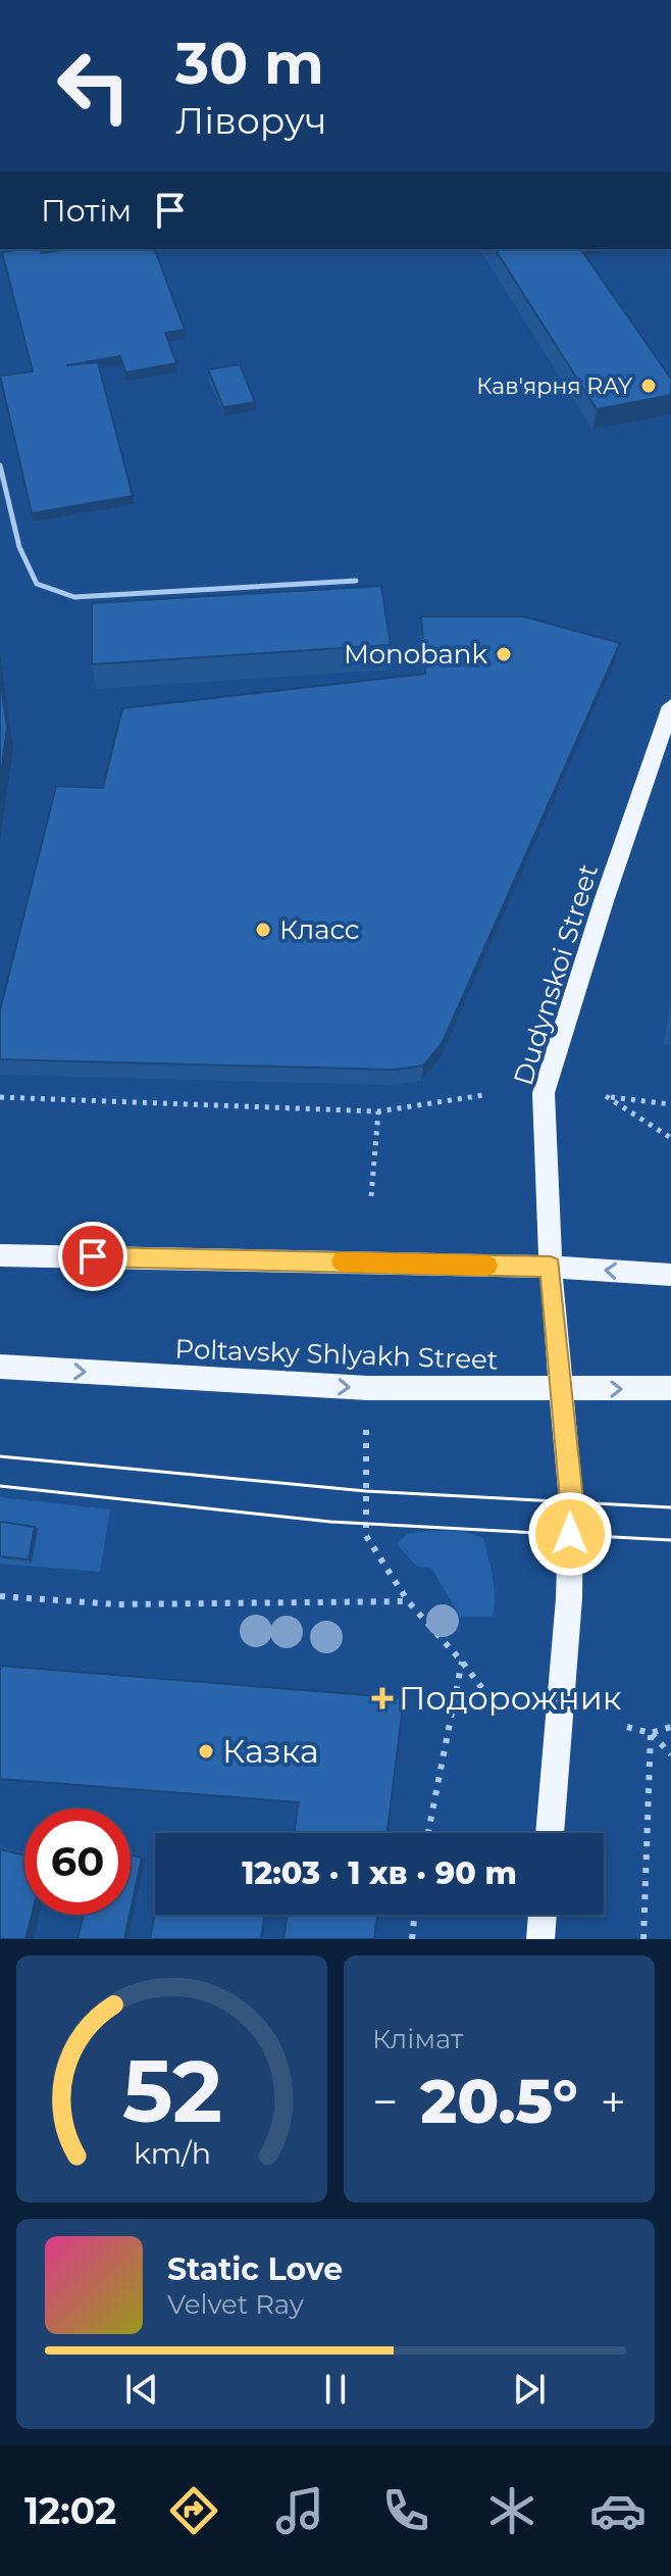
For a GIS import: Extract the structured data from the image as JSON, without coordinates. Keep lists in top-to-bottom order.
{
  "streets": {
    "main road": ["Dudynskoi Street", "Poltavsky Shlyakh Street"]
  },
  "crossings": [
    ["Dudynskoi Street", "Poltavsky Shlyakh Street"]
  ],
  "places": {
    "other": [
      "Кав'ярня RAY",
      "Monobank",
      "Класс",
      "Казка"
    ],
    "health": ["Подорожник"]
  },
  "page": {
    "turn": ["30 m", "Ліворуч"],
    "then": "Потім",
    "limit": "60",
    "trip": "12:03 · 1 хв · 90 m",
    "tile": "Клімат",
    "heat": ["−", "20.5°", "+"],
    "song": ["Static Love", "Velvet Ray"],
    "tabs": "12:02",
    "gauge": ["52", "km/h"]
  }
}
